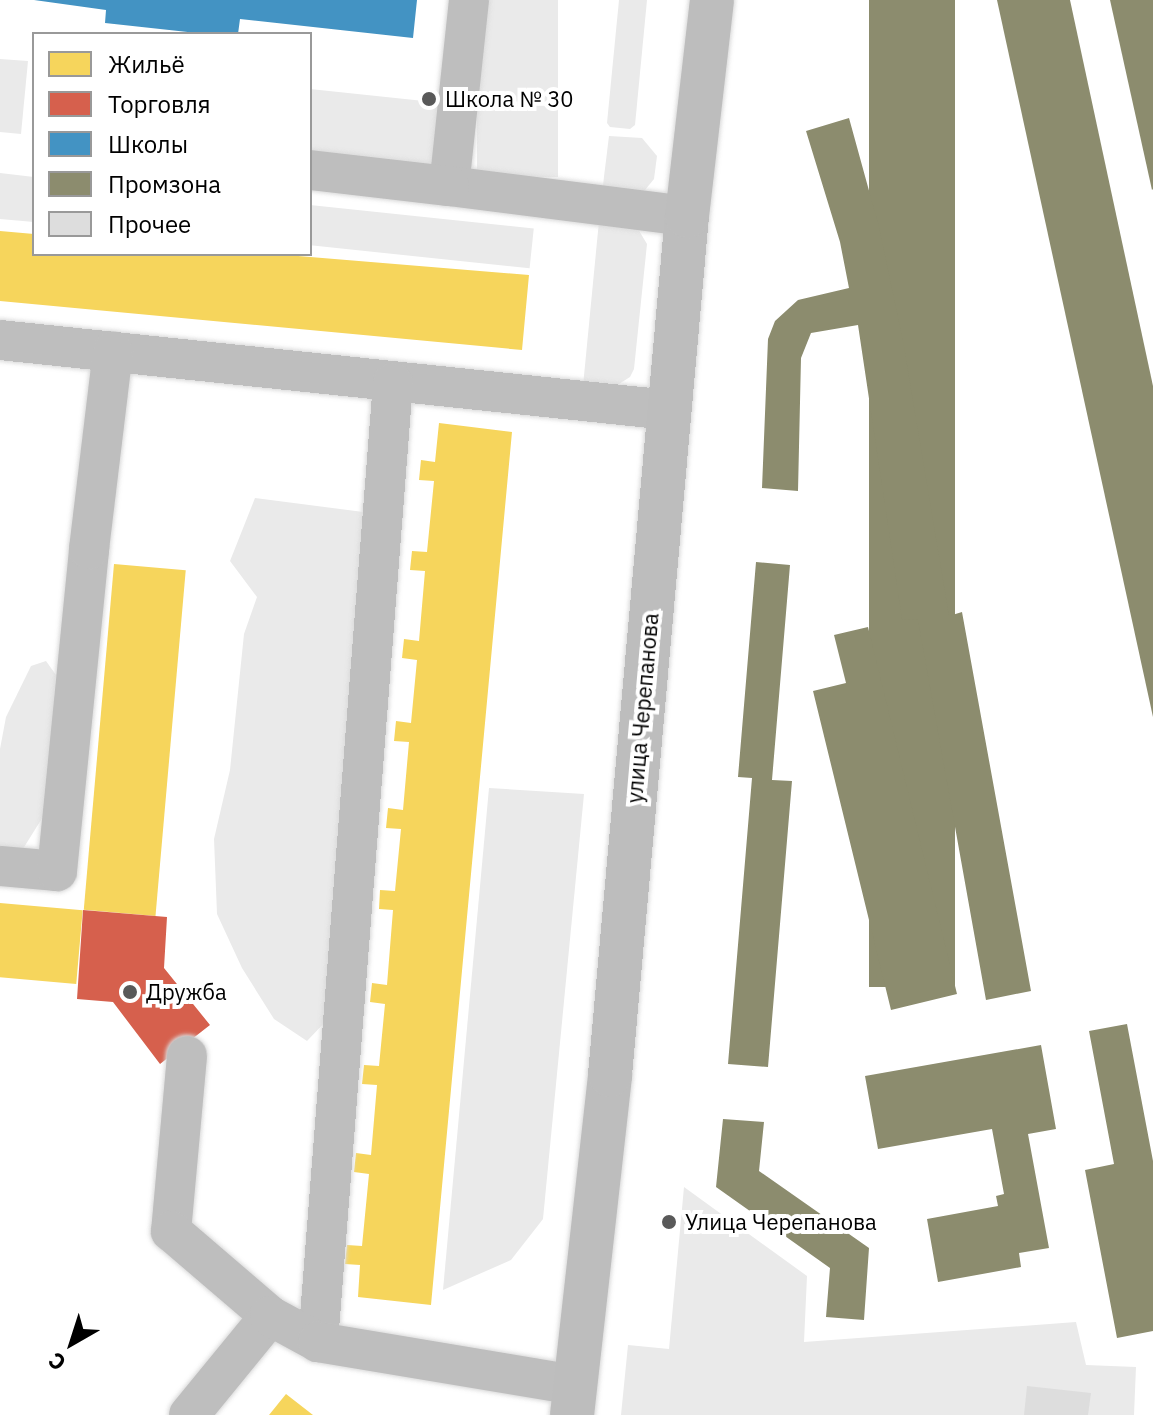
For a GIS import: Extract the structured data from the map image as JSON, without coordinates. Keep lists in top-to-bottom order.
{
  "streets": {
    "main road": ["улица Черепанова"]
  },
  "places": ["Школа № 30", "Дружба", "Улица Черепанова"],
  "legend": [
    "Жильё",
    "Торговля",
    "Школы",
    "Промзона",
    "Прочее"
  ],
  "north": "bottom left"
}
